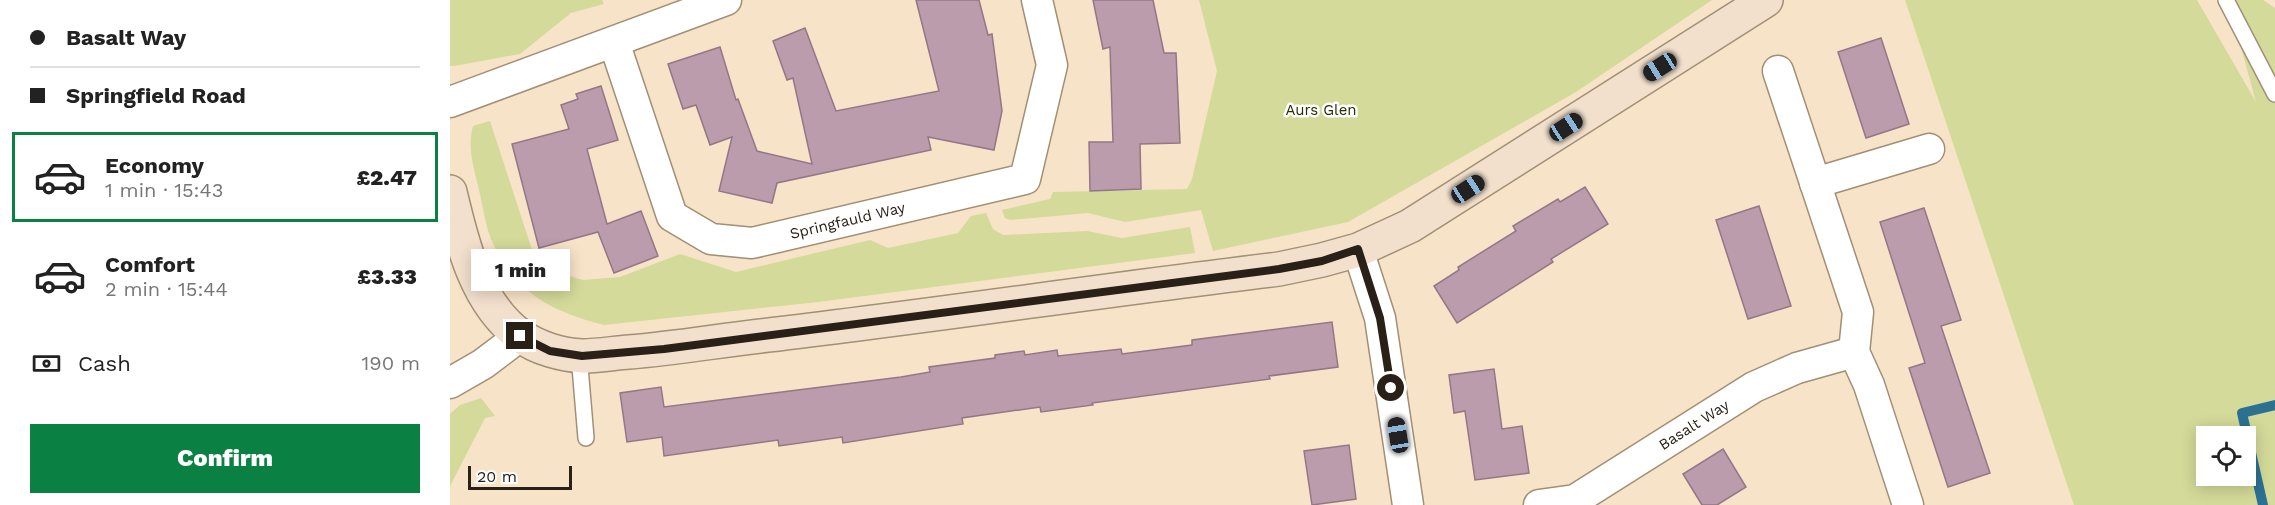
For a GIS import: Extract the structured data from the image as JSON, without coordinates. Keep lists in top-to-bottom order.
{
  "streets": {
    "street": ["Springfauld Way", "Basalt Way"]
  },
  "parks": ["Aurs Glen"],
  "scale_bar": "20 m",
  "page": {
    "banner": ["Basalt Way", "Springfield Road"],
    "list": [
      {
        "name": "Economy",
        "note": "1 min · 15:43",
        "value": "£2.47"
      },
      {
        "name": "Comfort",
        "note": "2 min · 15:44",
        "value": "£3.33"
      }
    ],
    "bubble": "1 min",
    "pay": ["Cash", "190 m"],
    "buttons": "Confirm",
    "scale": "20 m"
  }
}
